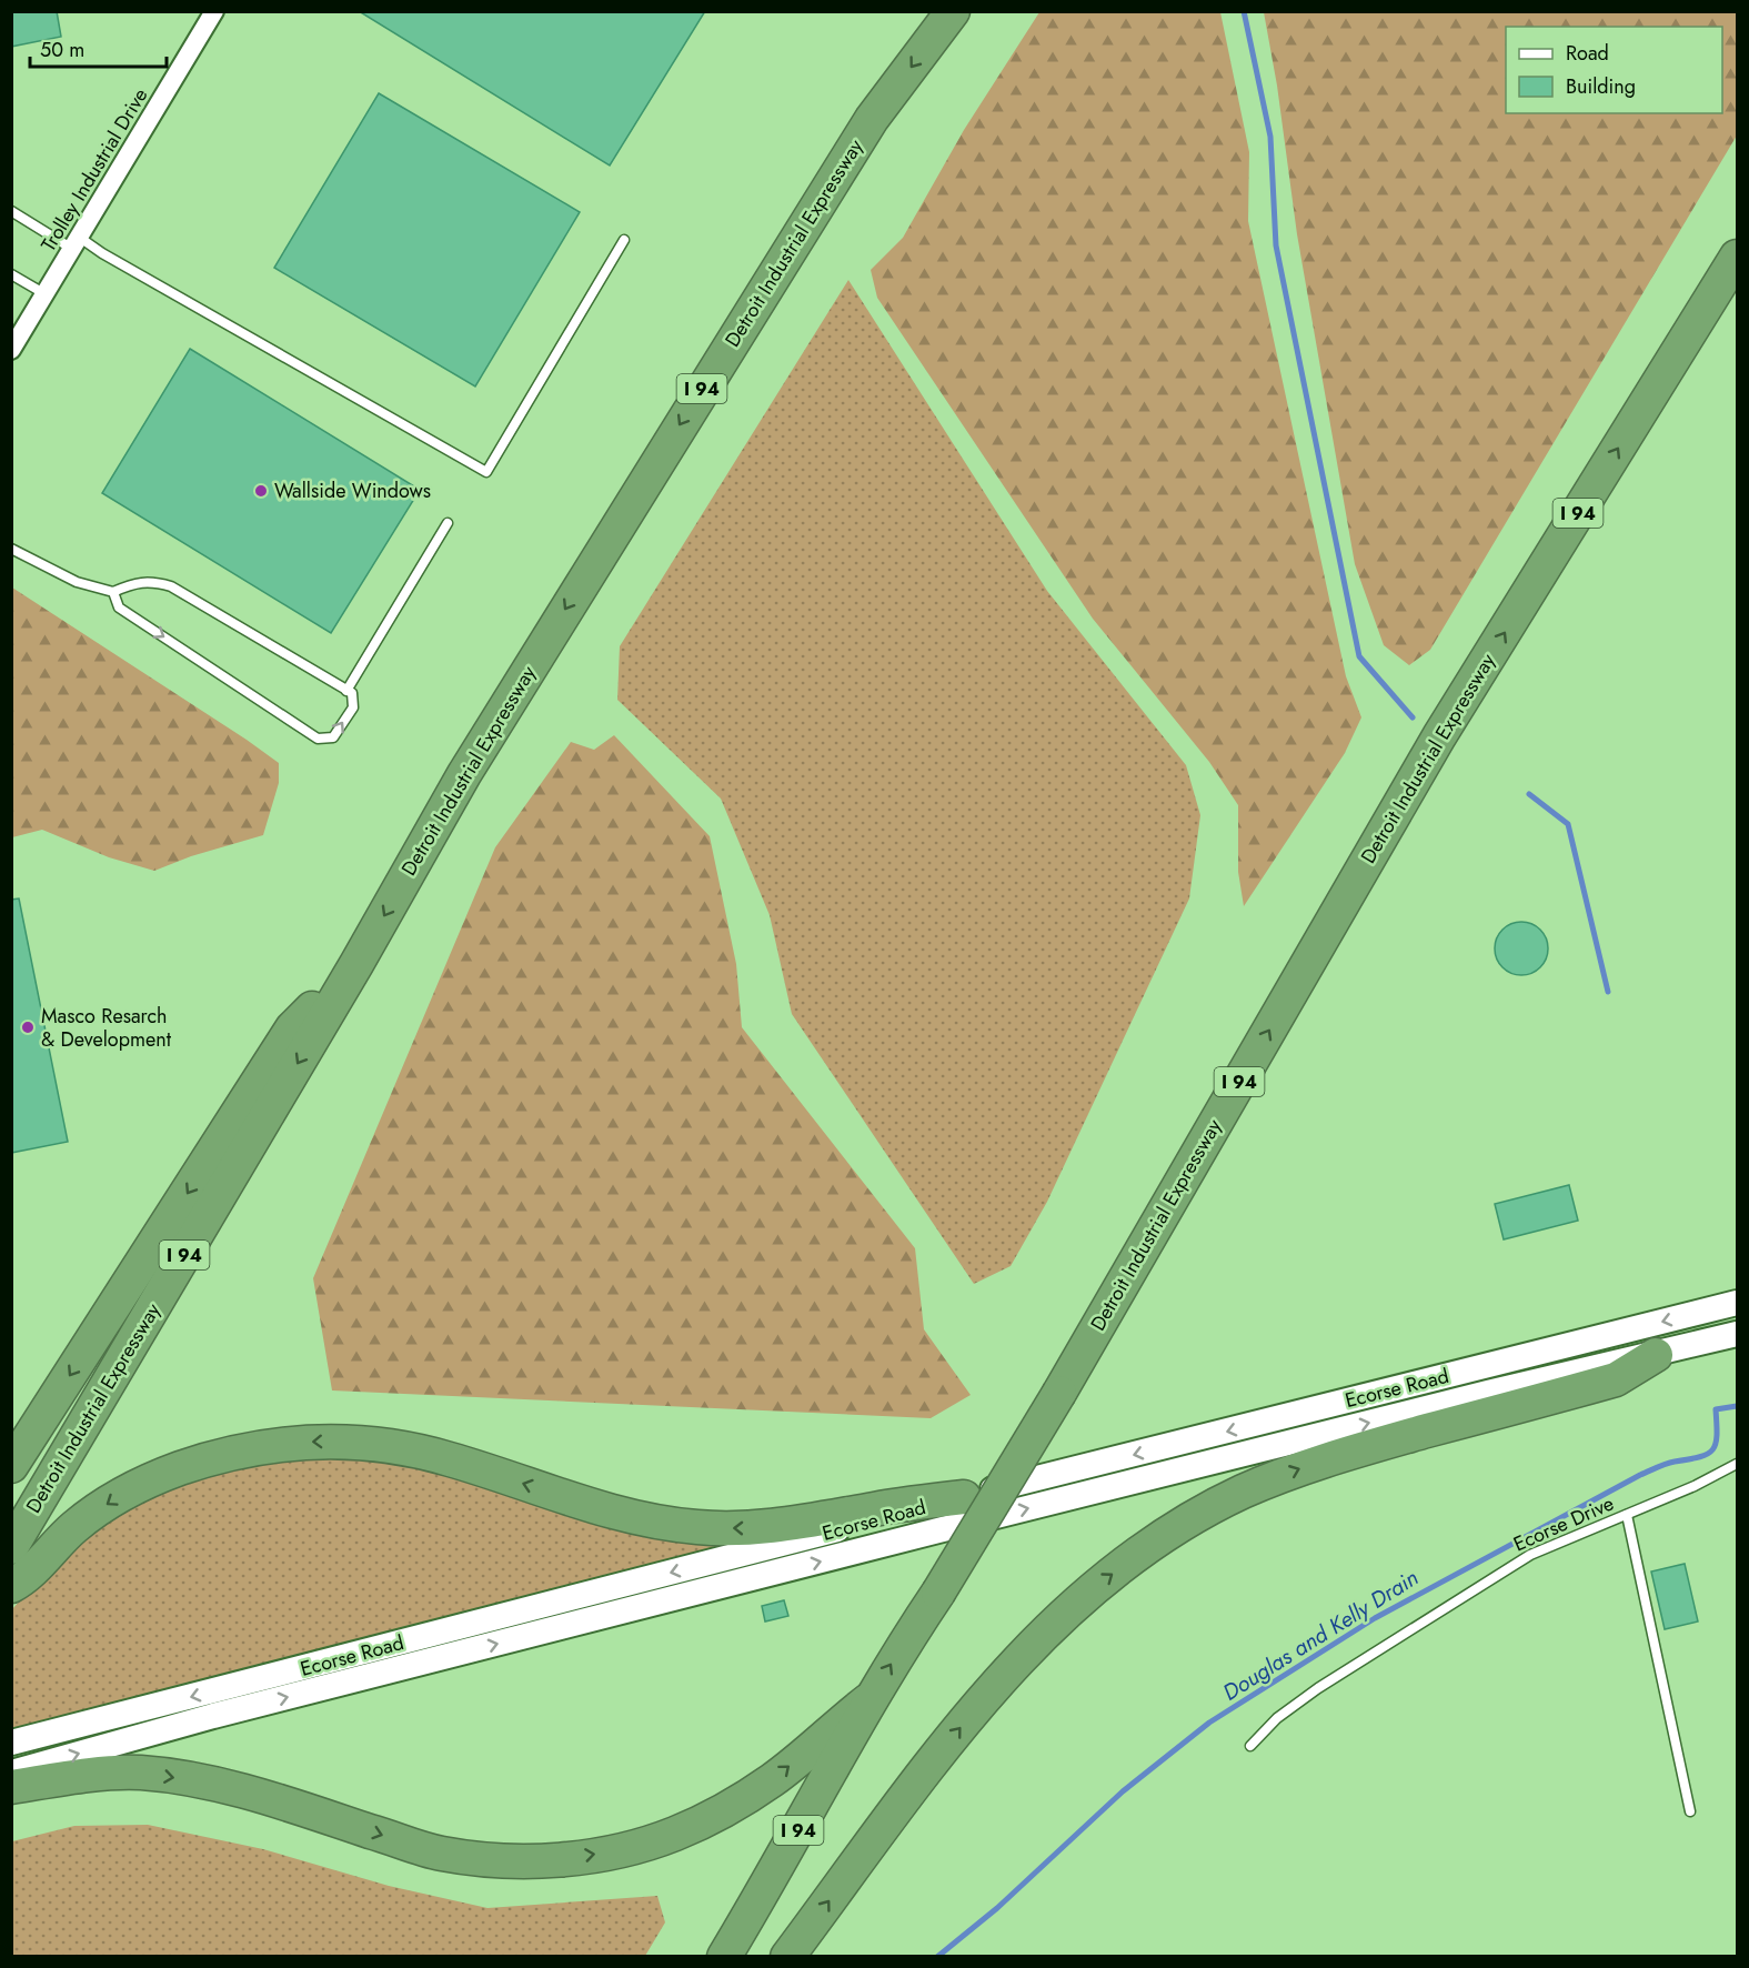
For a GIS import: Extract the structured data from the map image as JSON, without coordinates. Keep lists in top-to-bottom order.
{
  "streets": {
    "highway": ["Detroit Industrial Expressway", "I 94"],
    "main road": ["Ecorse Road"],
    "street": ["Trolley Industrial Drive"],
    "lane": ["Ecorse Drive"]
  },
  "water": ["Douglas and Kelly Drain"],
  "places": ["Wallside Windows", "Masco Resarch & Development"],
  "legend": ["Road", "Building"],
  "scale_bar": "50 m"
}
